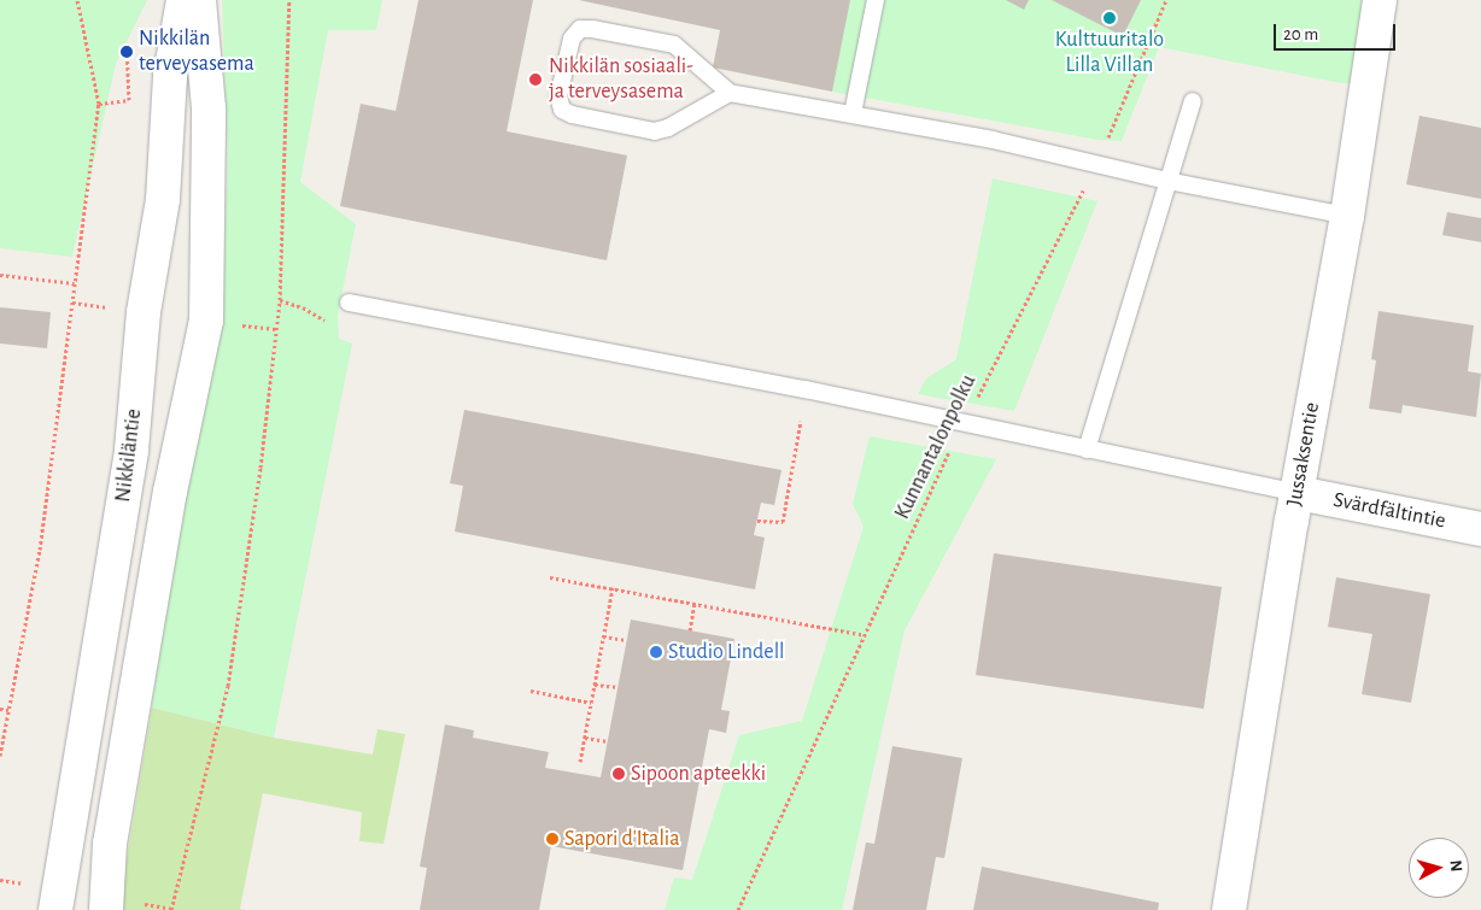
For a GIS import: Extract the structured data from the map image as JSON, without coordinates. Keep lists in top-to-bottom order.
{
  "streets": {
    "street": ["Jussaksentie", "Nikkiläntie", "Svärdfältintie"],
    "path": ["Kunnantalonpolku"]
  },
  "crossings": [
    ["Jussaksentie", "Svärdfältintie"]
  ],
  "places": [
    "Kulttuuritalo Lilla Villan",
    "Nikkilän terveysasema",
    "Nikkilän sosiaali- ja terveysasema",
    "Studio Lindell",
    "Sipoon apteekki",
    "Sapori d'Italia"
  ],
  "scale_bar": "20 m",
  "north": "right"
}
